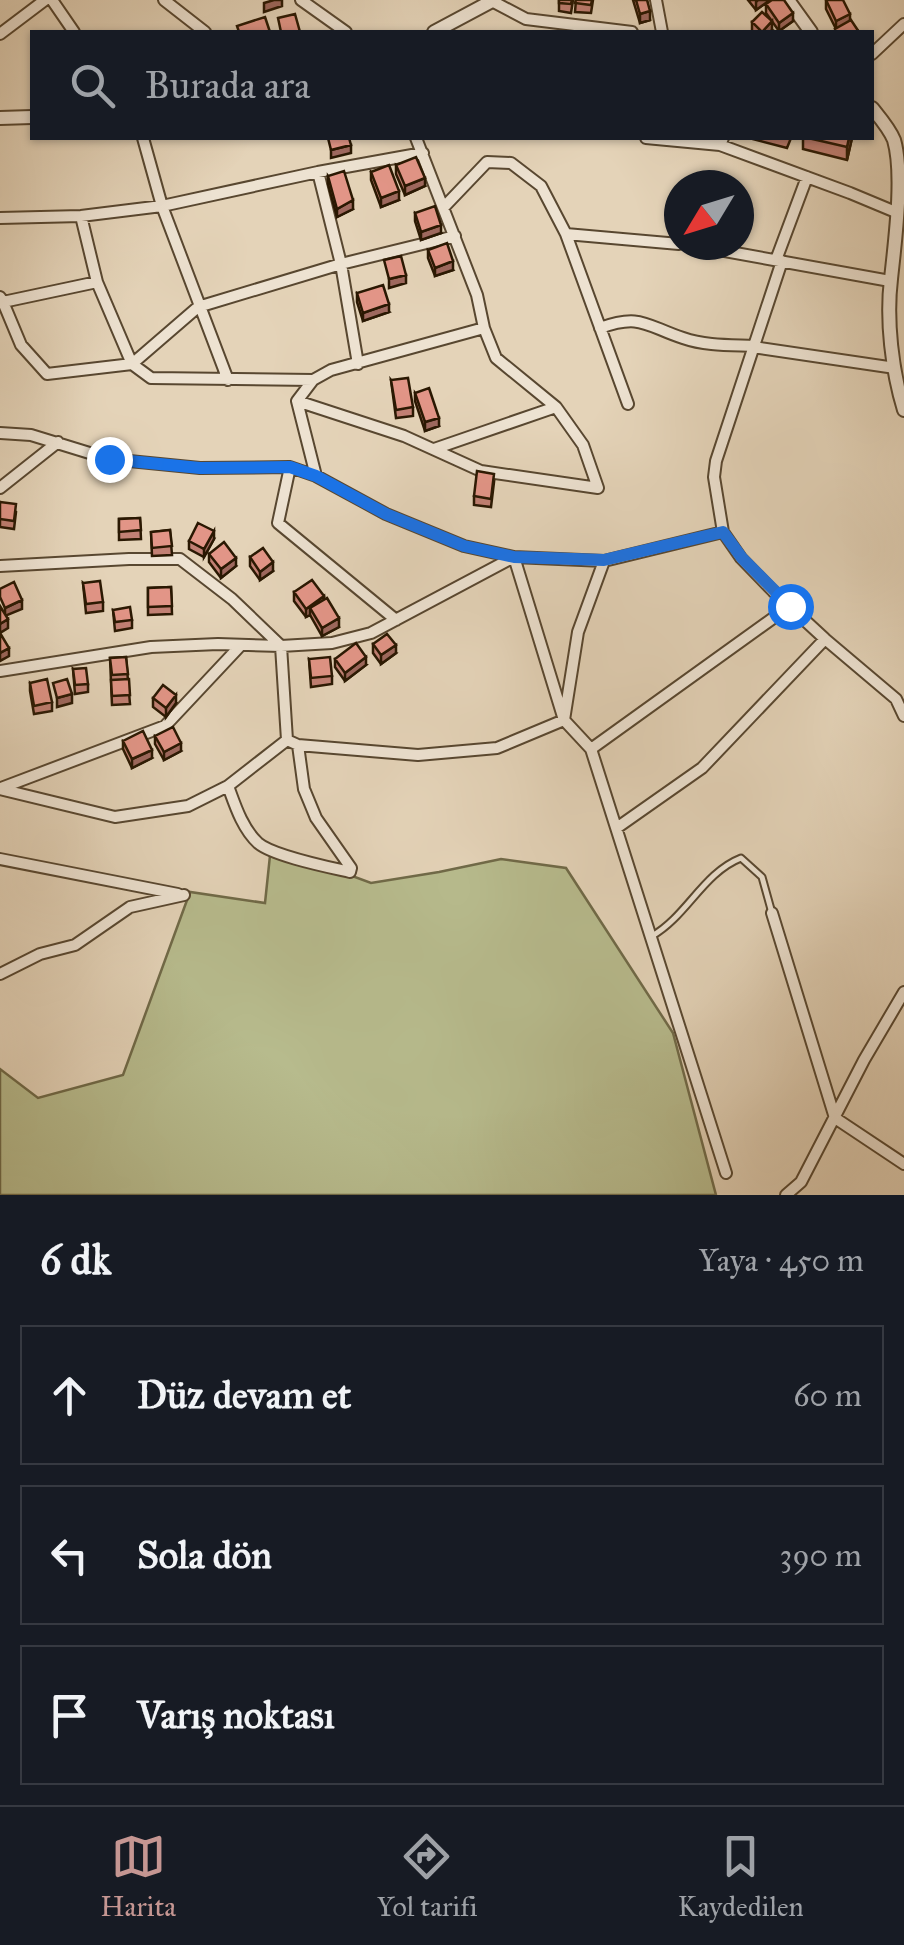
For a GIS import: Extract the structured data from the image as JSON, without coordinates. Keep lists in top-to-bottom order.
{
  "north": "bottom left",
  "page": {
    "search": "Burada ara",
    "heading": ["6 dk", "Yaya · 450 m"],
    "list": [
      ["Düz devam et", "60 m"],
      ["Sola dön", "390 m"],
      "Varış noktası"
    ],
    "nav": ["Harita", "Yol tarifi", "Kaydedilen"]
  }
}
